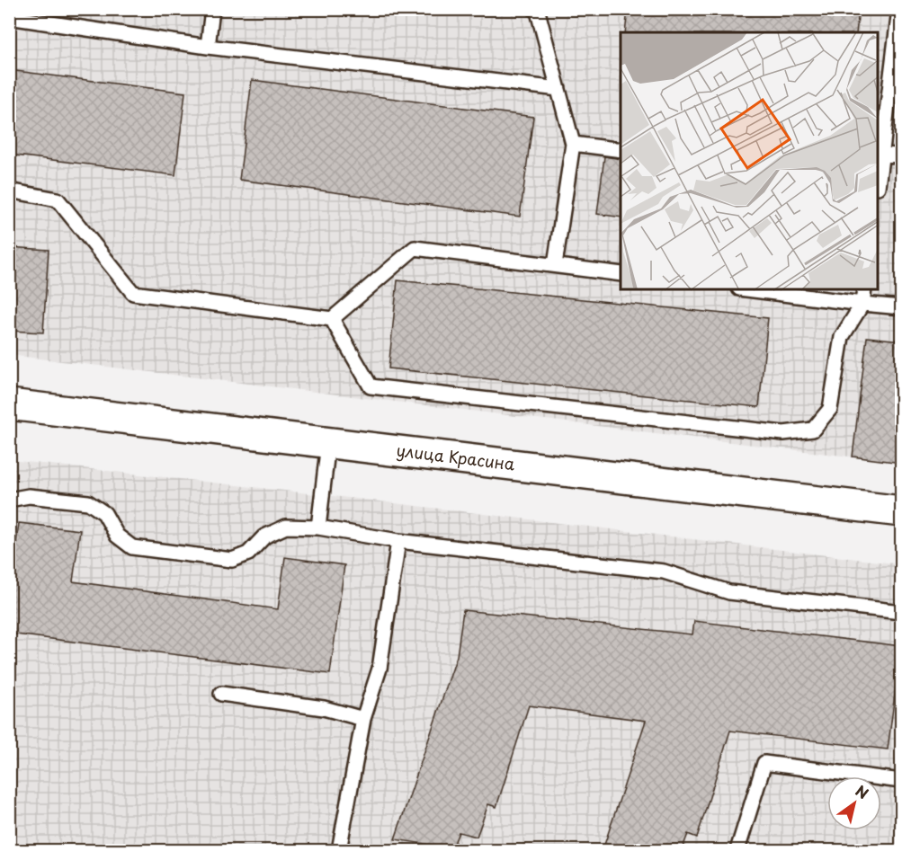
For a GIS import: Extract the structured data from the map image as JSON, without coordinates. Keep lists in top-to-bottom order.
{
  "streets": {
    "main road": ["улица Красина"]
  },
  "north": "top right"
}
